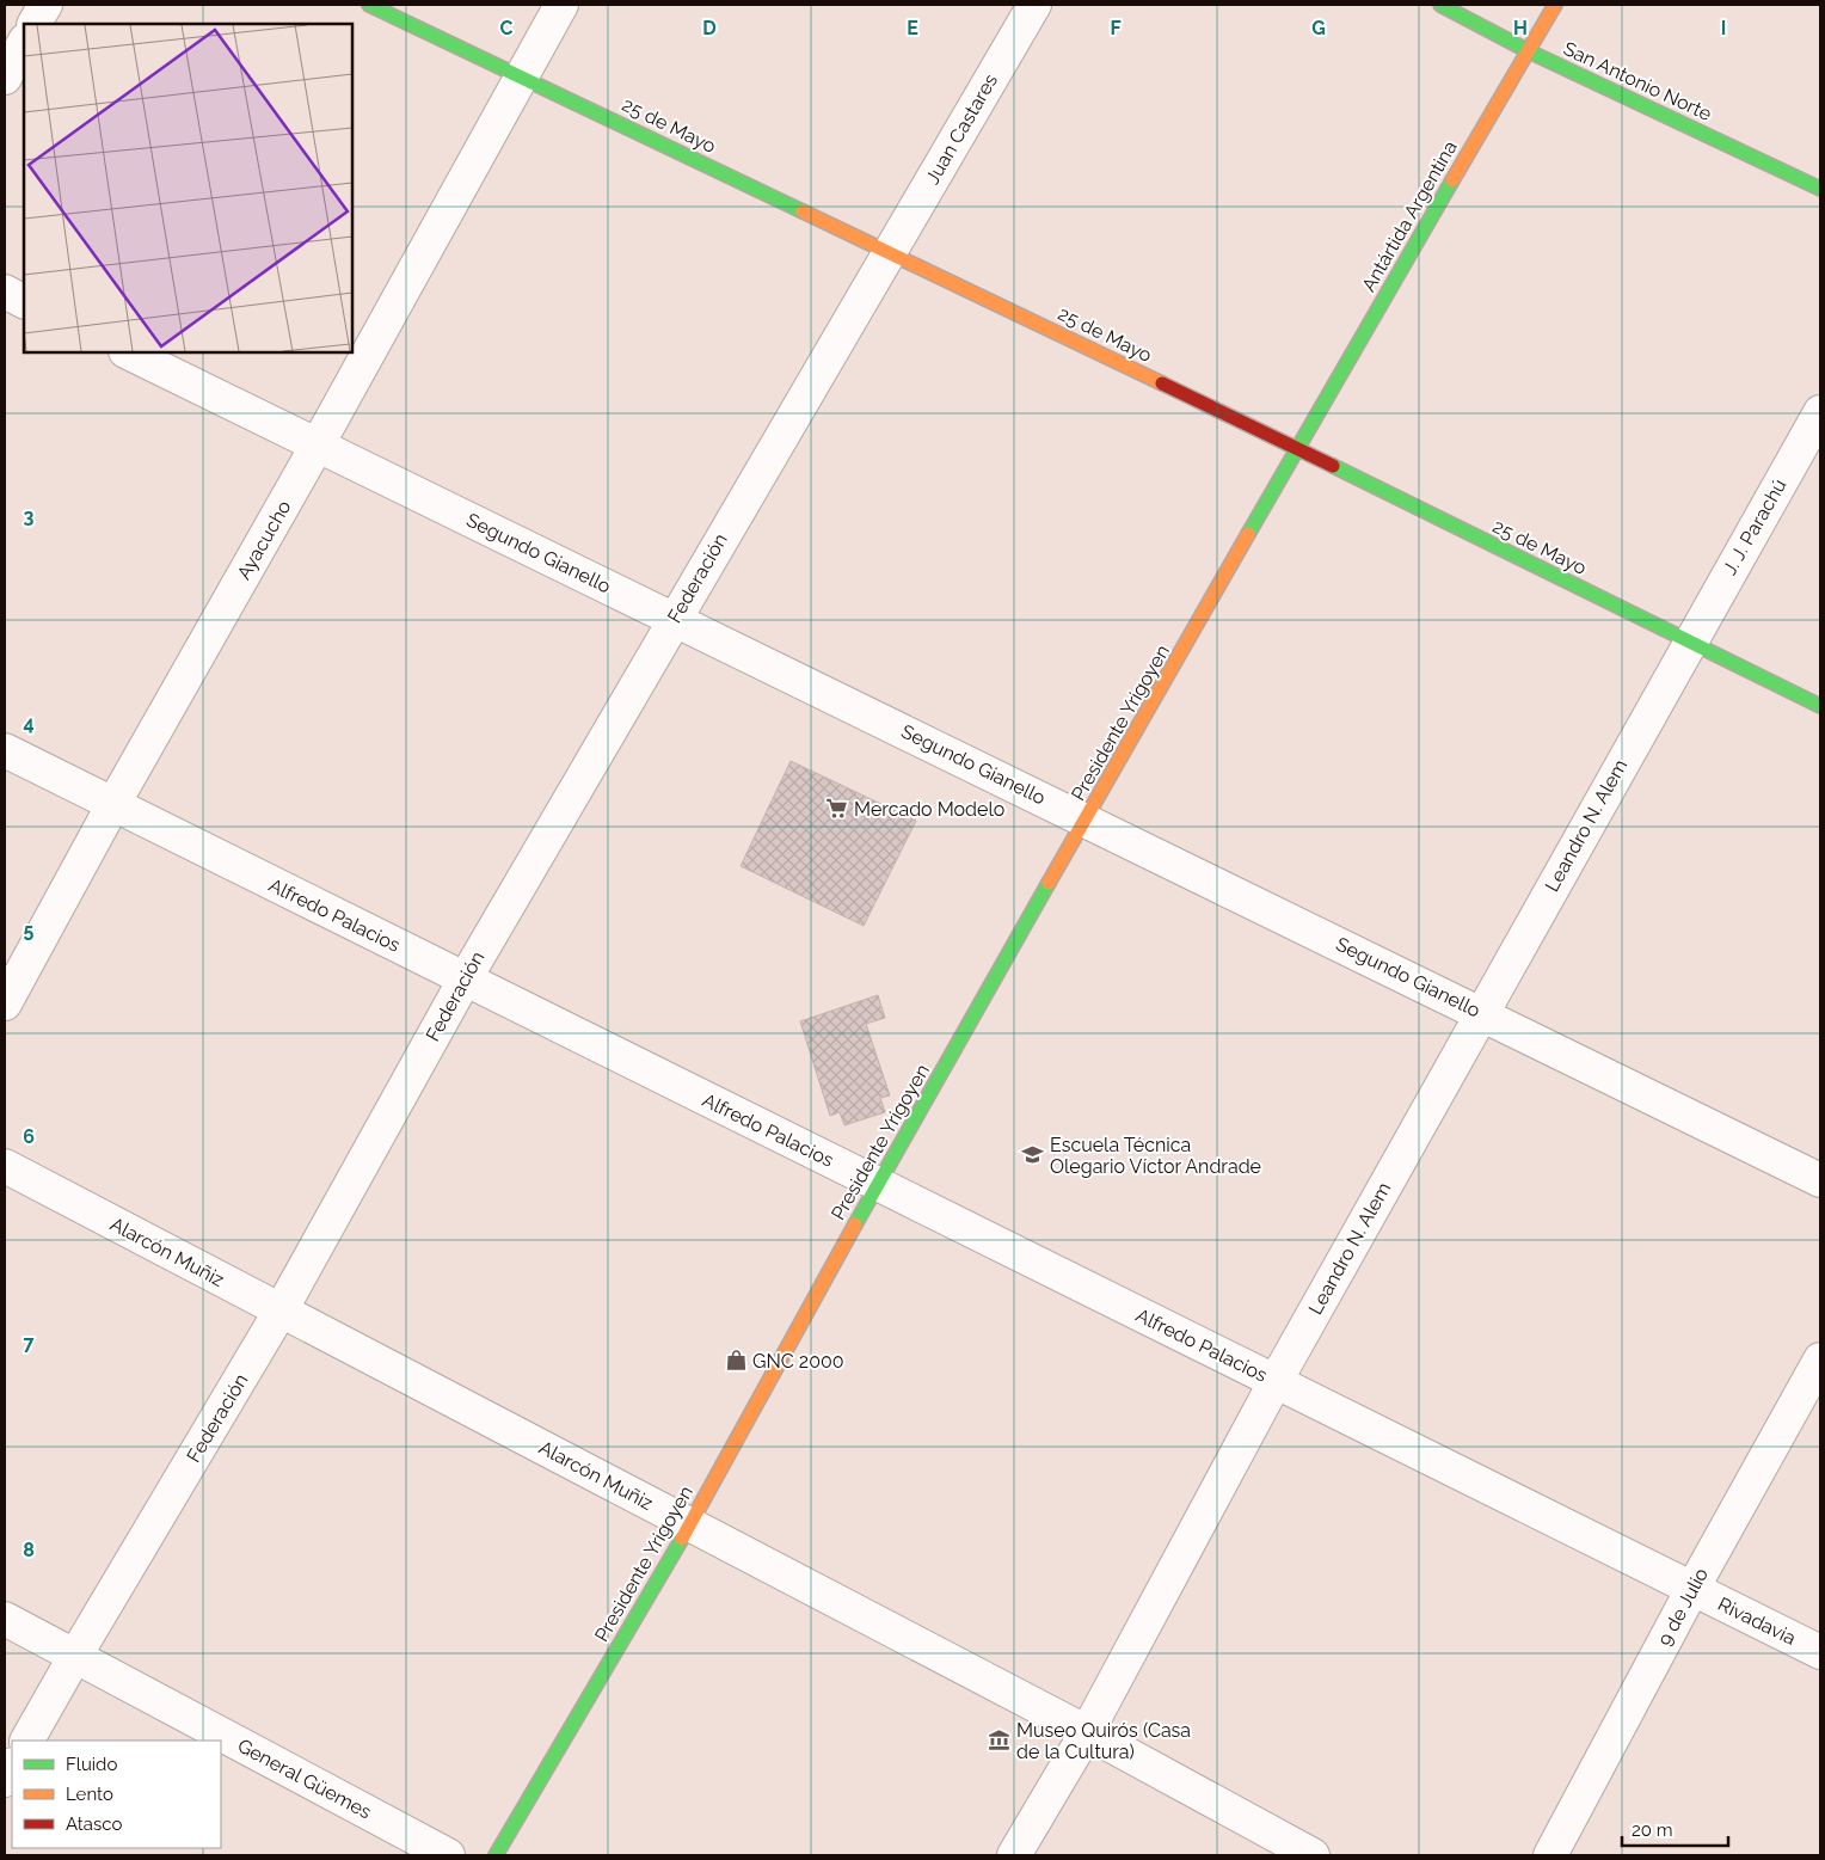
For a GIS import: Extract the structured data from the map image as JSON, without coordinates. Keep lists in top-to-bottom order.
{
  "streets": {
    "street": [
      "San Antonio Norte",
      "25 de Mayo",
      "Juan Castares",
      "Antártida Argentina",
      "J. J. Parachú",
      "Ayacucho",
      "Segundo Gianello",
      "Federación",
      "Presidente Yrigoyen",
      "Leandro N. Alem",
      "Alfredo Palacios",
      "Alarcón Muñiz",
      "9 de Julio",
      "Rivadavia",
      "General Güemes"
    ]
  },
  "crossings": [
    ["San Antonio Norte", "Antártida Argentina"],
    ["25 de Mayo", "Juan Castares"],
    ["25 de Mayo", "Antártida Argentina"],
    ["25 de Mayo", "J. J. Parachú"],
    ["25 de Mayo", "Ayacucho"],
    ["25 de Mayo", "Federación"],
    ["25 de Mayo", "Presidente Yrigoyen"],
    ["25 de Mayo", "Leandro N. Alem"],
    ["Juan Castares", "Federación"],
    ["Antártida Argentina", "Presidente Yrigoyen"],
    ["J. J. Parachú", "Leandro N. Alem"],
    ["Ayacucho", "Segundo Gianello"],
    ["Ayacucho", "Alfredo Palacios"],
    ["Segundo Gianello", "Federación"],
    ["Segundo Gianello", "Presidente Yrigoyen"],
    ["Segundo Gianello", "Leandro N. Alem"],
    ["Federación", "Alfredo Palacios"],
    ["Federación", "Alarcón Muñiz"],
    ["Federación", "General Güemes"],
    ["Presidente Yrigoyen", "Alfredo Palacios"],
    ["Presidente Yrigoyen", "Alarcón Muñiz"],
    ["Leandro N. Alem", "Alfredo Palacios"],
    ["Leandro N. Alem", "Alarcón Muñiz"],
    ["Alfredo Palacios", "9 de Julio"],
    ["Alfredo Palacios", "Rivadavia"],
    ["9 de Julio", "Rivadavia"]
  ],
  "places": {
    "supermarket": ["Mercado Modelo"],
    "school or university": ["Escuela Técnica Olegario Víctor Andrade"],
    "shop": ["GNC 2000"],
    "museum": ["Museo Quirós (Casa de la Cultura)"]
  },
  "legend": ["Fluido", "Lento", "Atasco"],
  "scale_bar": "20 m",
  "grid": {
    "columns": [
      "C",
      "D",
      "E",
      "F",
      "G",
      "H",
      "I"
    ],
    "rows": [
      "3",
      "4",
      "5",
      "6",
      "7",
      "8"
    ]
  }
}
